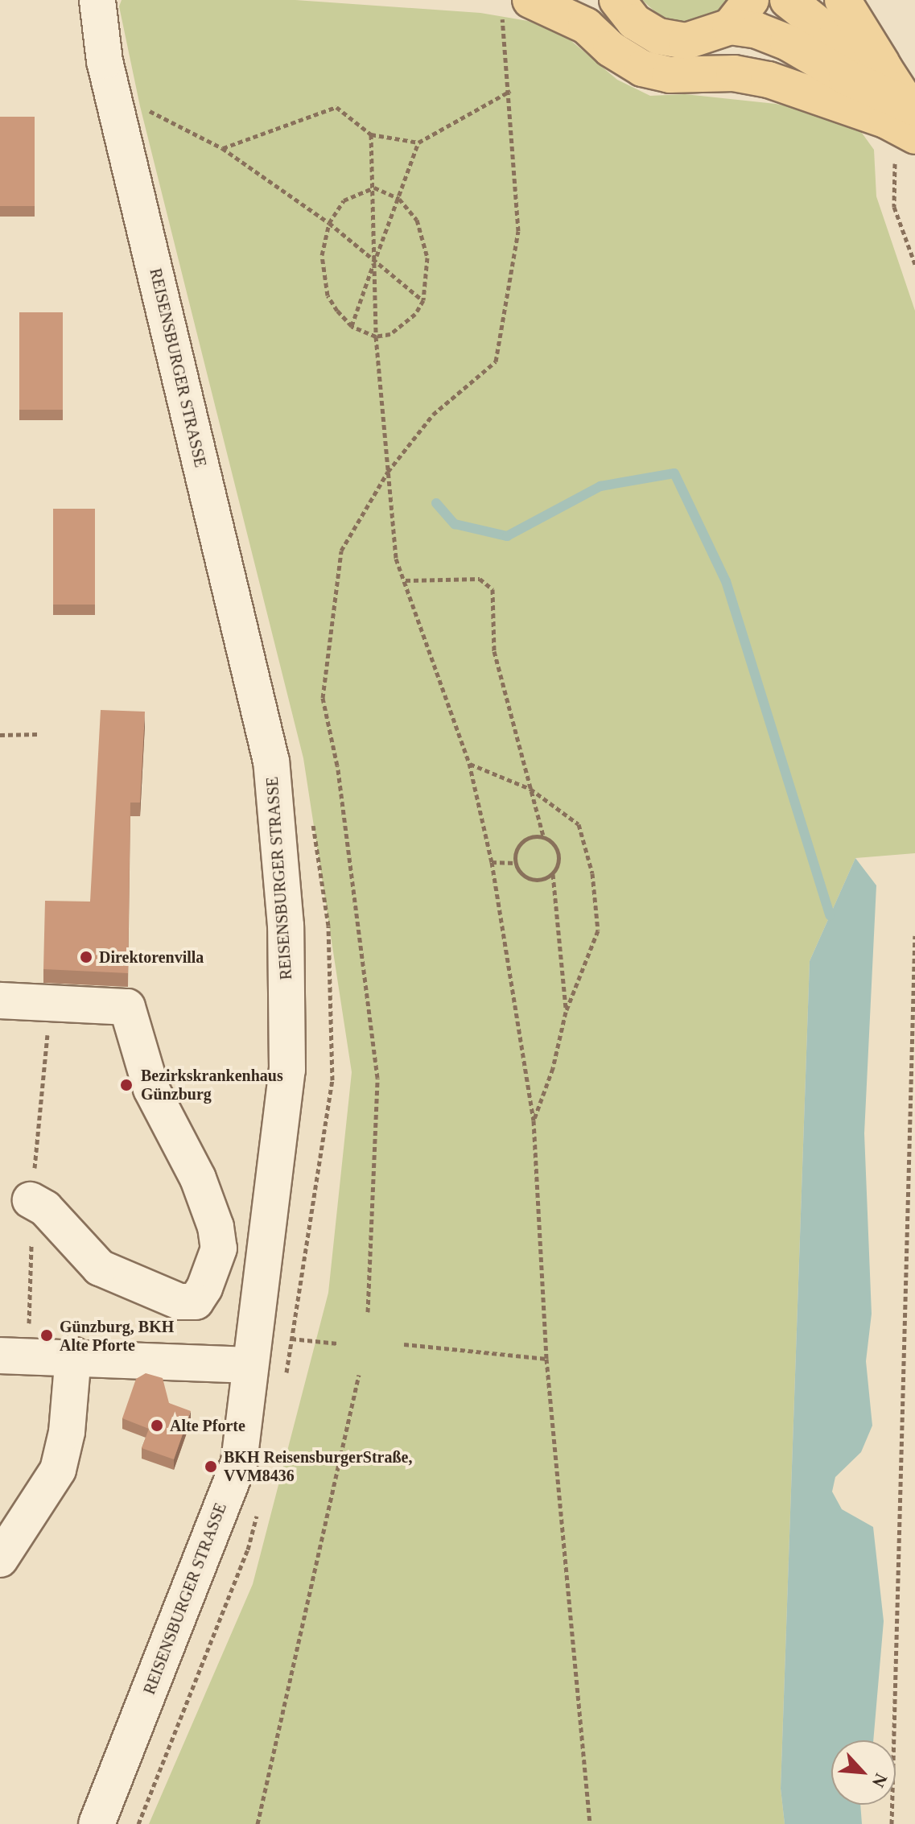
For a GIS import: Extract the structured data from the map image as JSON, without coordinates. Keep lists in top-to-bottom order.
{
  "streets": {
    "street": ["REISENSBURGER STRASSE"]
  },
  "places": [
    "Direktorenvilla",
    "Bezirkskrankenhaus Günzburg",
    "Günzburg, BKH Alte Pforte",
    "Alte Pforte",
    "BKH ReisensburgerStraße, VVM8436"
  ],
  "north": "bottom right"
}
